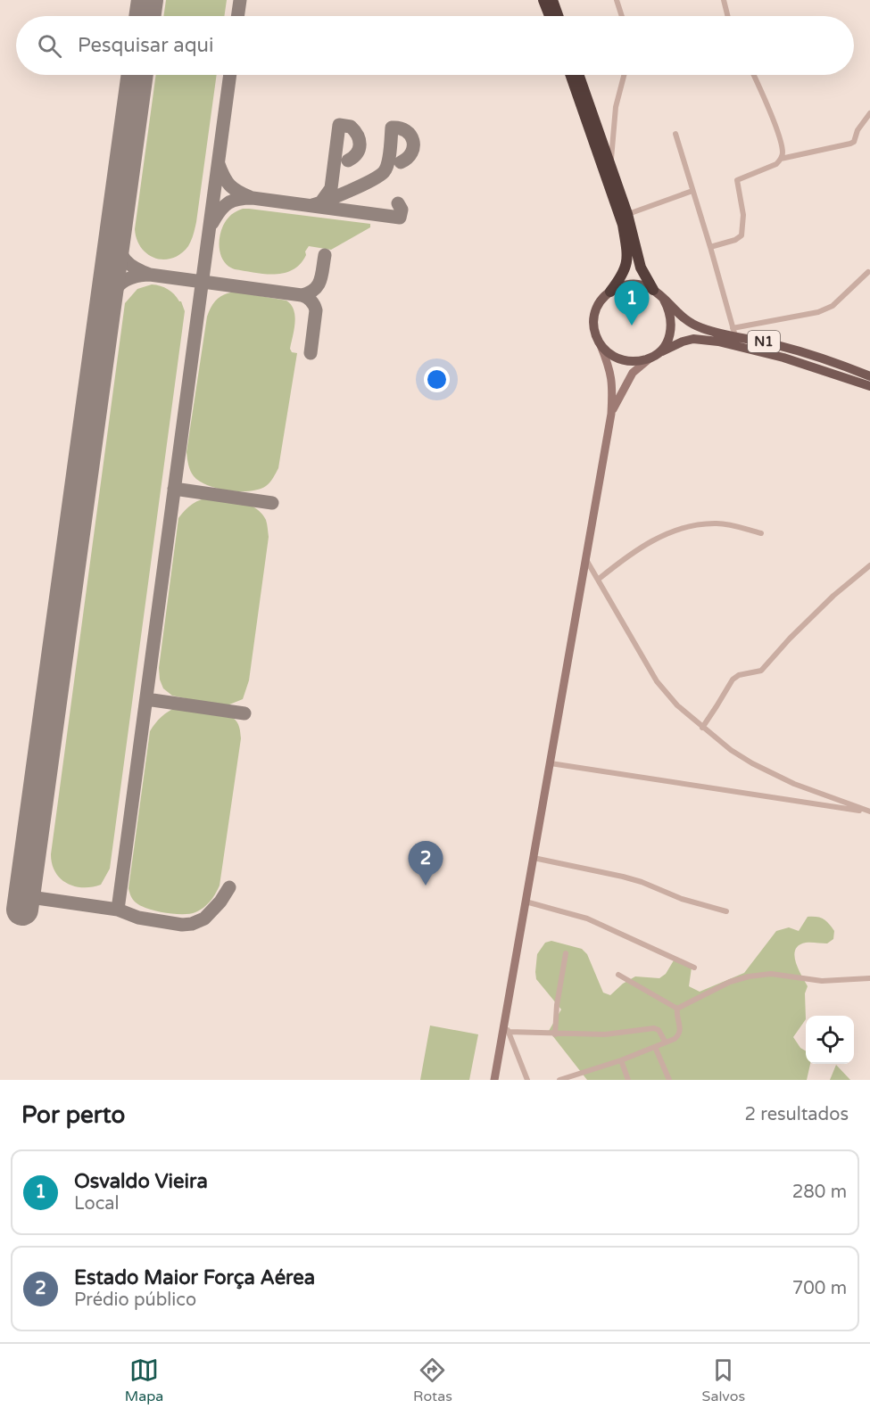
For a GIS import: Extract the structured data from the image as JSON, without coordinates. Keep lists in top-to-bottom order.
{
  "streets": {
    "main road": ["N1"]
  },
  "page": {
    "search": "Pesquisar aqui",
    "pins": ["1", "2"],
    "heading": ["Por perto", "2 resultados"],
    "list": [
      {
        "mark": "1",
        "name": "Osvaldo Vieira",
        "note": "Local",
        "value": "280 m"
      },
      {
        "mark": "2",
        "name": "Estado Maior Força Aérea",
        "note": "Prédio público",
        "value": "700 m"
      }
    ],
    "nav": ["Mapa", "Rotas", "Salvos"]
  }
}
